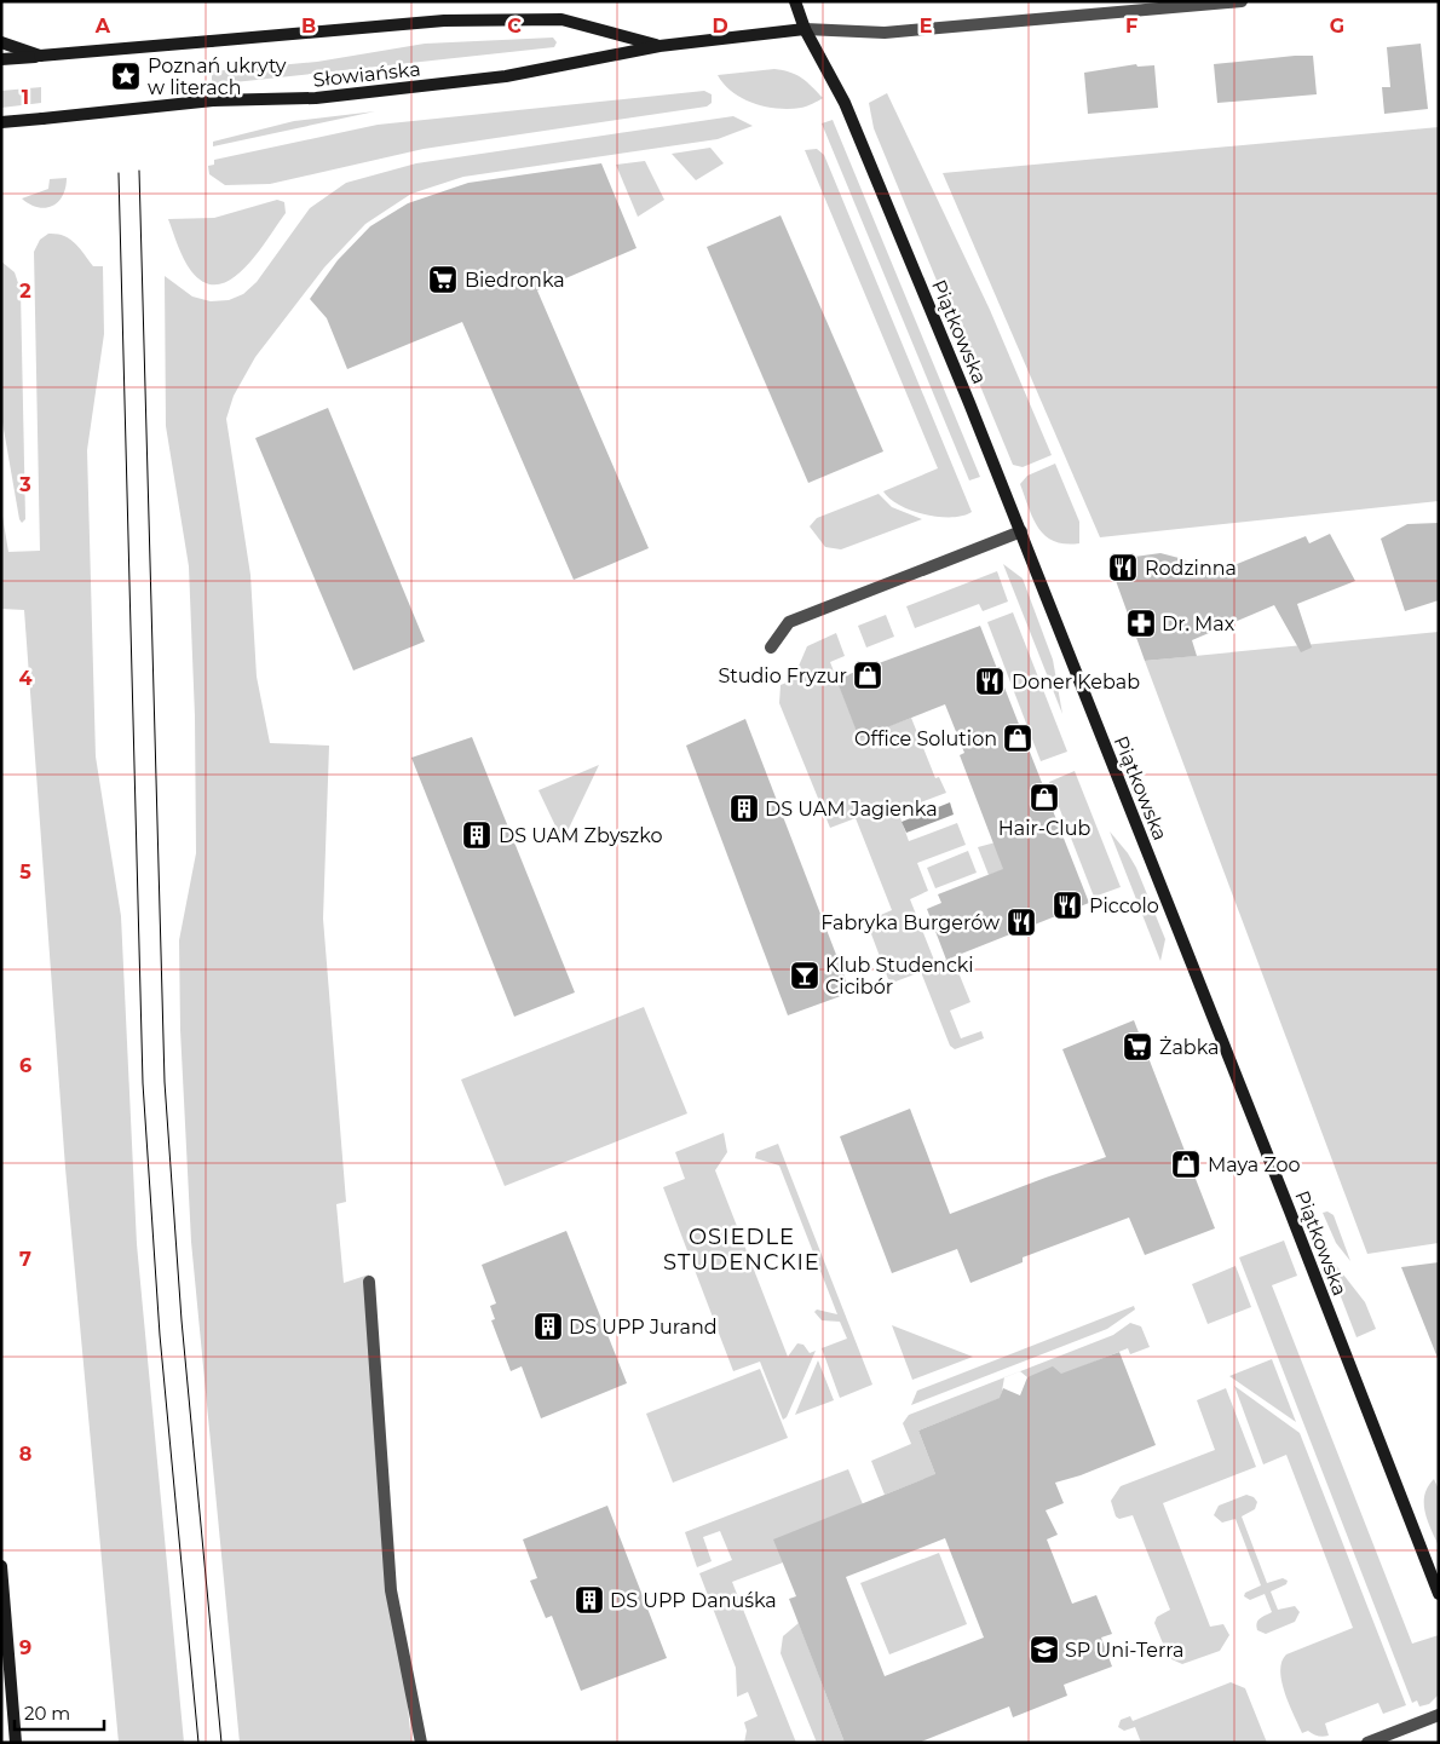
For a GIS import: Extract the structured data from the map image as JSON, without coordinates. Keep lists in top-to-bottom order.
{
  "streets": {
    "street": ["Słowiańska", "Piątkowska"]
  },
  "crossings": [
    ["Słowiańska", "Piątkowska"]
  ],
  "districts": ["OSIEDLE STUDENCKIE"],
  "places": {
    "place": ["Poznań ukryty w literach"],
    "supermarket": ["Biedronka", "Żabka"],
    "restaurant": [
      "Rodzinna",
      "Doner Kebab",
      "Piccolo",
      "Fabryka Burgerów"
    ],
    "pharmacy": ["Dr. Max"],
    "shop": [
      "Studio Fryzur",
      "Office Solution",
      "Hair-Club",
      "Maya Zoo"
    ],
    "building": [
      "DS UAM Jagienka",
      "DS UAM Zbyszko",
      "DS UPP Jurand",
      "DS UPP Danuśka"
    ],
    "bar": ["Klub Studencki Cicibór"],
    "school or university": ["SP Uni-Terra"]
  },
  "scale_bar": "20 m",
  "grid": {
    "columns": [
      "A",
      "B",
      "C",
      "D",
      "E",
      "F",
      "G"
    ],
    "rows": [
      "1",
      "2",
      "3",
      "4",
      "5",
      "6",
      "7",
      "8",
      "9"
    ]
  }
}
